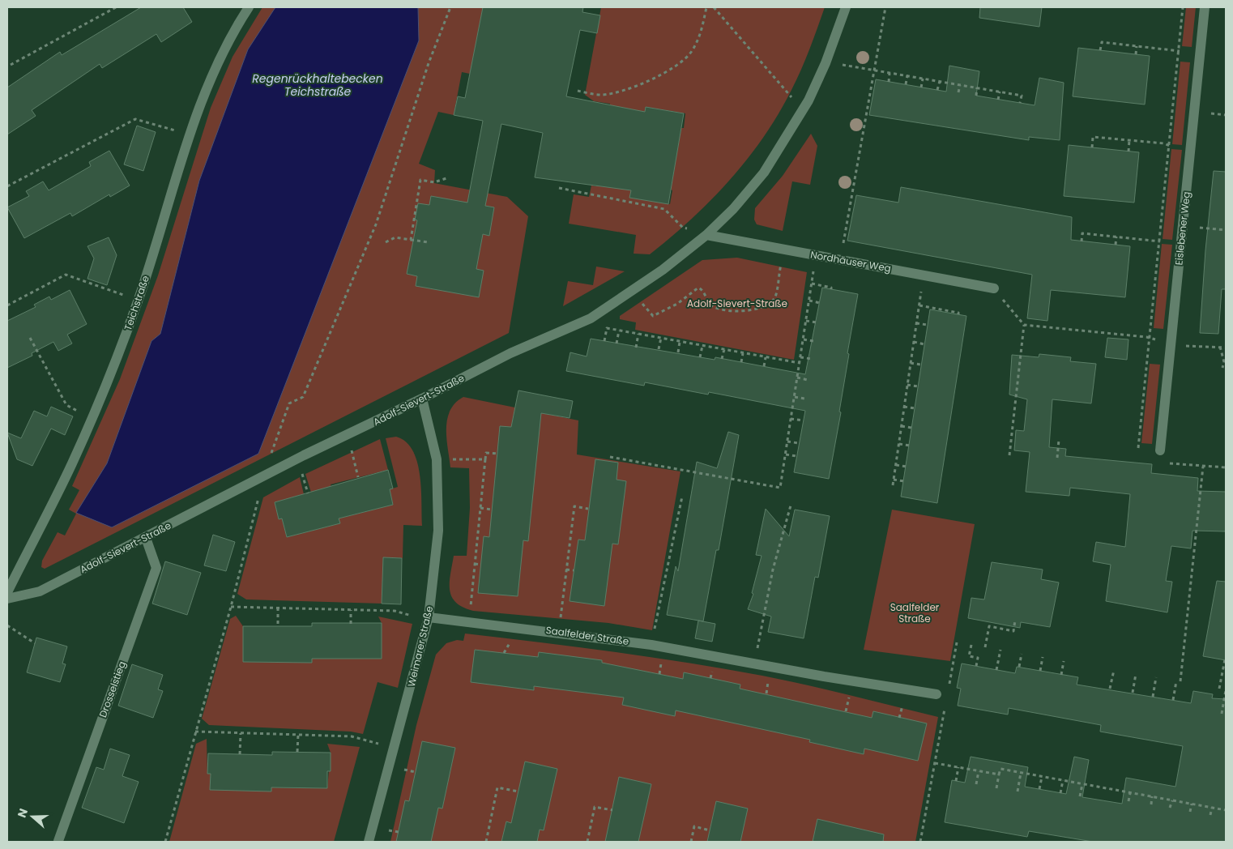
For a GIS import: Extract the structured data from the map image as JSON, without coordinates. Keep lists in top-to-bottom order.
{
  "streets": {
    "street": [
      "Eislebener Weg",
      "Nordhäuser Weg",
      "Teichstraße",
      "Adolf-Sievert-Straße",
      "Saalfelder Straße",
      "Weimarer Straße",
      "Drosselstieg"
    ]
  },
  "crossings": [
    ["Nordhäuser Weg", "Adolf-Sievert-Straße"],
    ["Adolf-Sievert-Straße", "Weimarer Straße"],
    ["Adolf-Sievert-Straße", "Drosselstieg"],
    ["Saalfelder Straße", "Weimarer Straße"]
  ],
  "water": ["Regenrückhaltebecken Teichstraße"],
  "parks": ["Adolf-Sievert-Straße", "Saalfelder Straße"],
  "north": "left"
}
